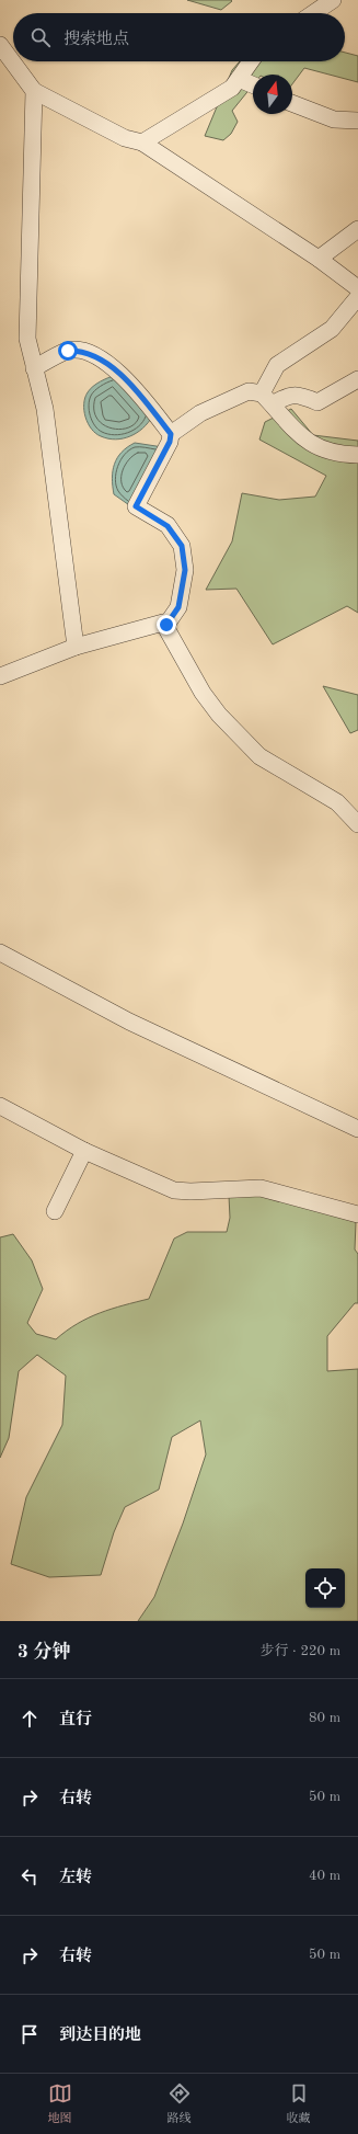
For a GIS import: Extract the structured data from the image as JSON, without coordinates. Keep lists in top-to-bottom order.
{
  "north": "top",
  "page": {
    "search": "搜索地点",
    "heading": ["3 分钟", "步行 · 220 m"],
    "list": [
      ["直行", "80 m"],
      ["右转", "50 m"],
      ["左转", "40 m"],
      ["右转", "50 m"],
      "到达目的地"
    ],
    "nav": ["地图", "路线", "收藏"]
  }
}
